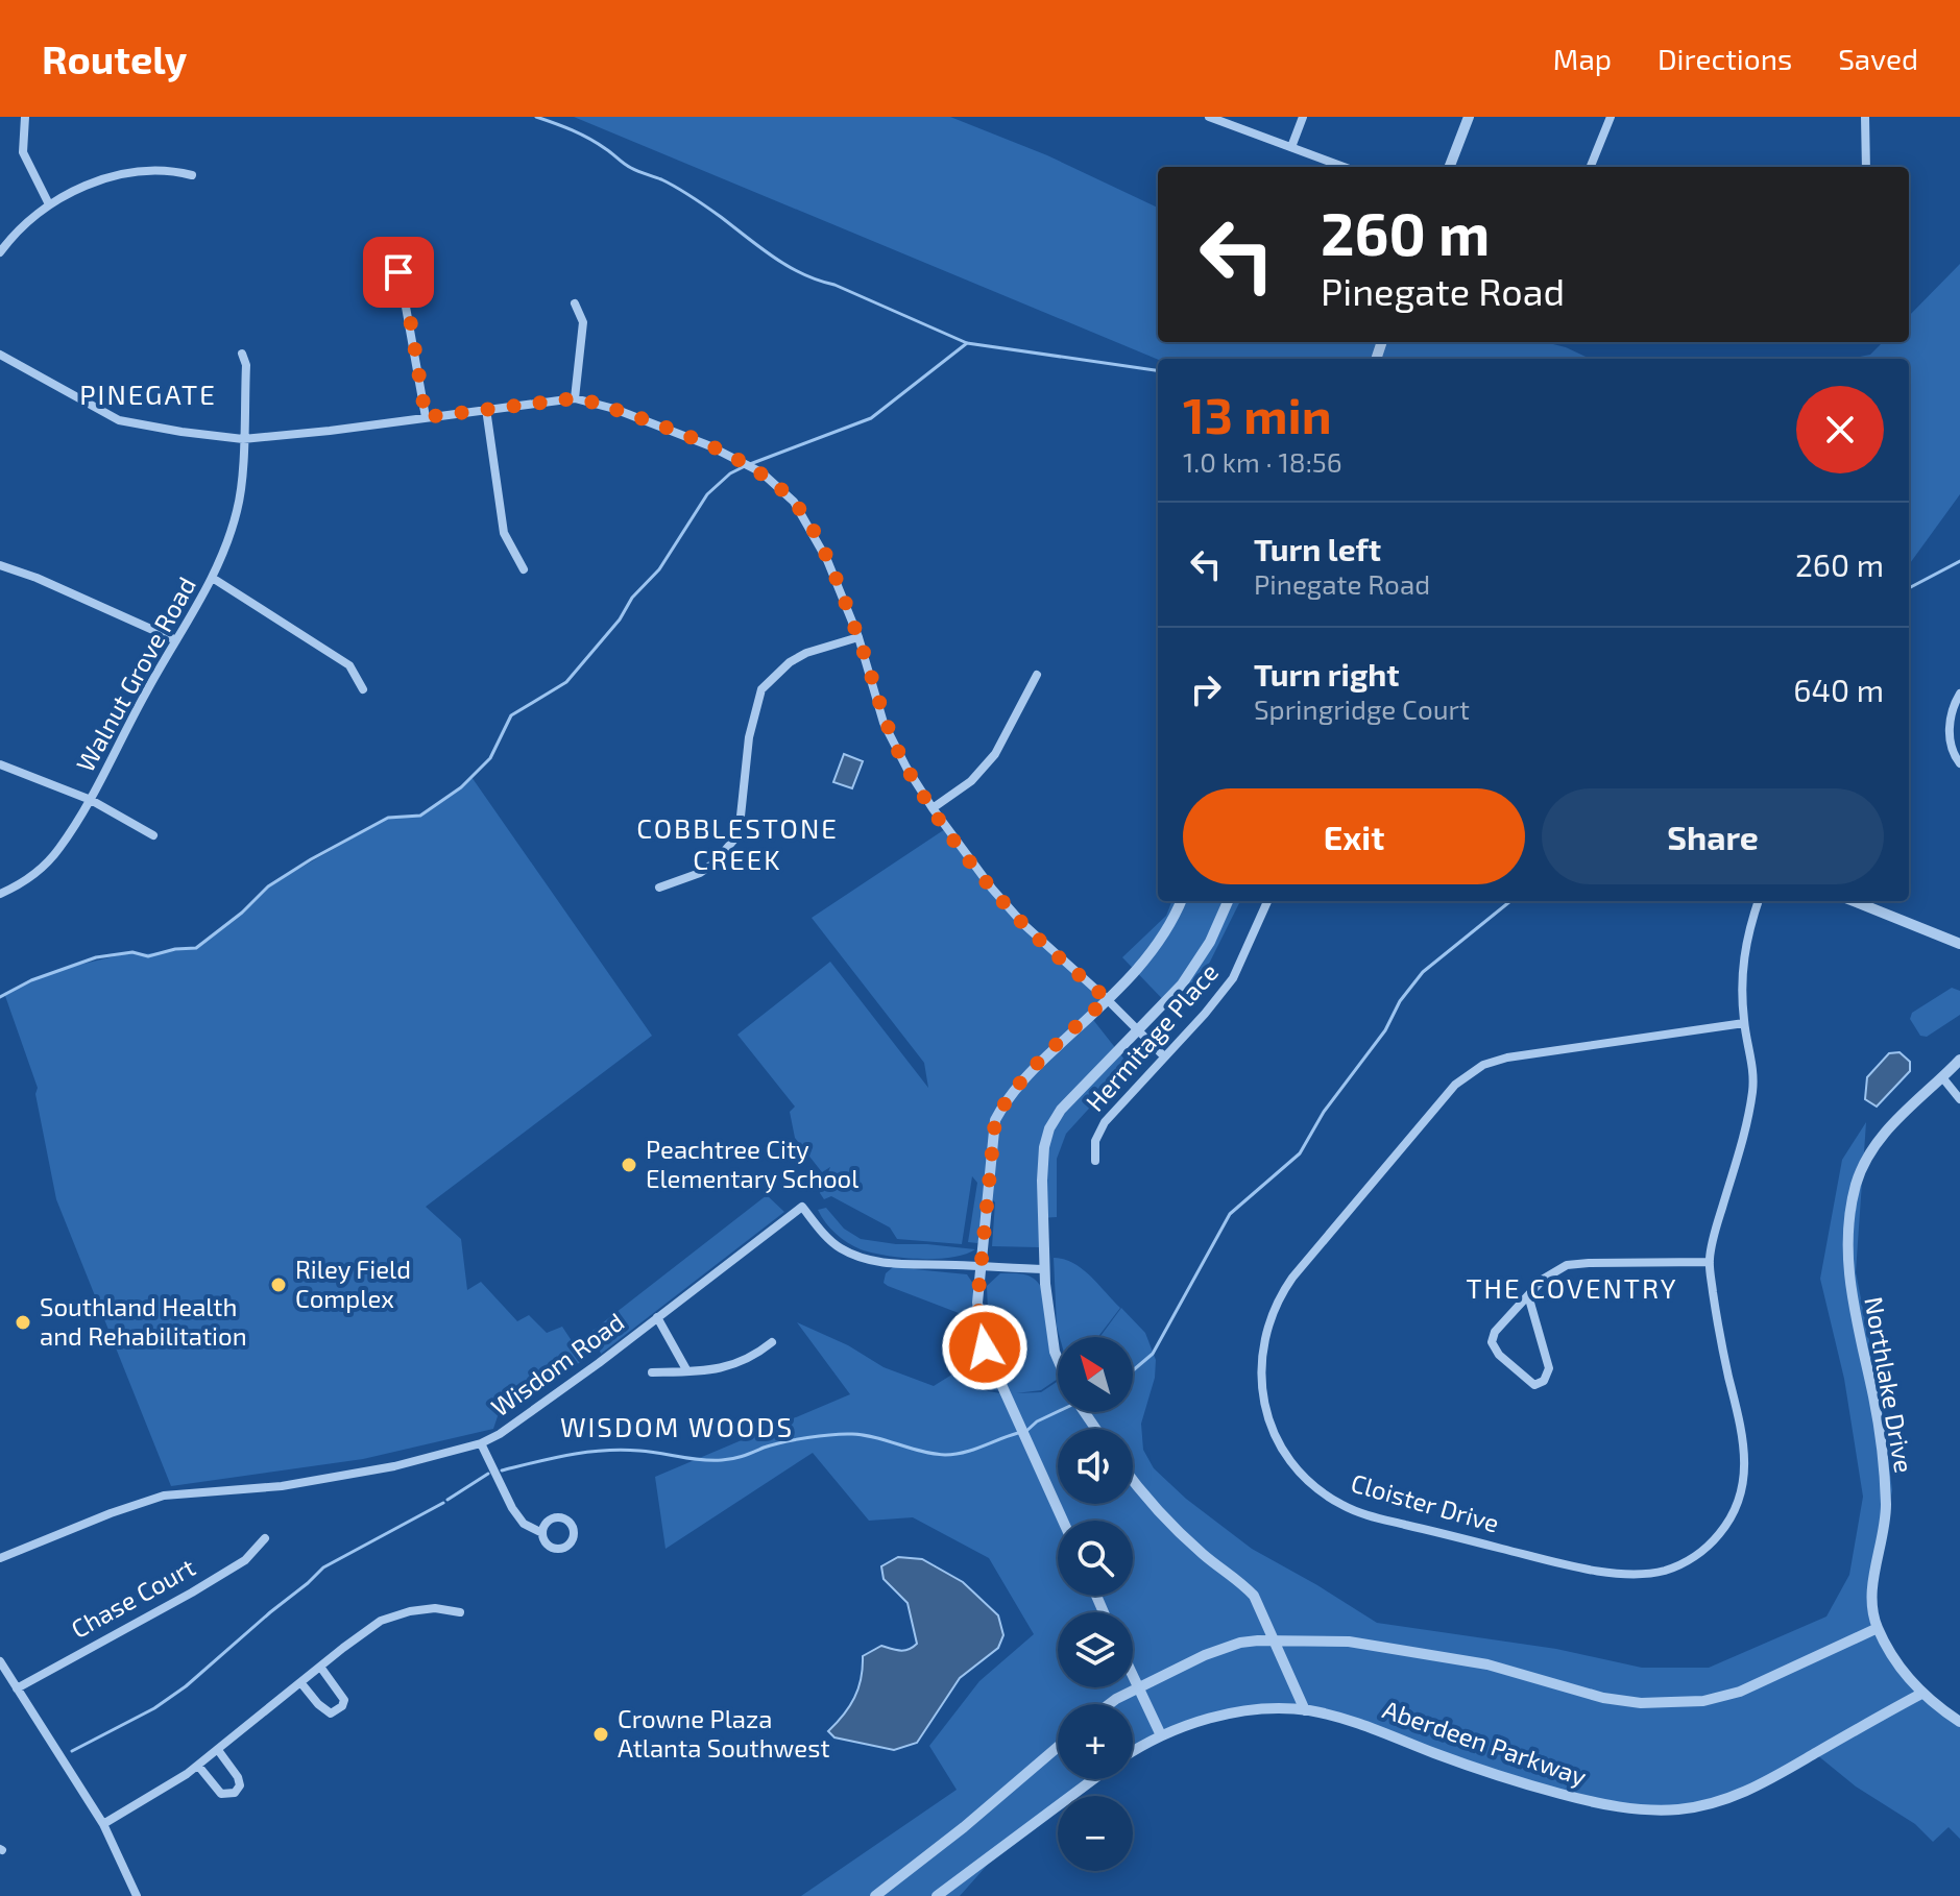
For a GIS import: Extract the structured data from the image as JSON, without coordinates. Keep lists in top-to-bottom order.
{
  "streets": {
    "street": [
      "Walnut Grove Road",
      "Hermitage Place",
      "Wisdom Road",
      "Northlake Drive",
      "Cloister Drive",
      "Chase Court",
      "Aberdeen Parkway"
    ]
  },
  "crossings": [
    ["Northlake Drive", "Aberdeen Parkway"]
  ],
  "districts": [
    "PINEGATE",
    "COBBLESTONE CREEK",
    "THE COVENTRY",
    "WISDOM WOODS"
  ],
  "places": [
    "Peachtree City Elementary School",
    "Riley Field Complex",
    "Southland Health and Rehabilitation",
    "Crowne Plaza Atlanta Southwest"
  ],
  "north": "top left",
  "page": {
    "header": "Routely",
    "nav": ["Map", "Directions", "Saved"],
    "turn": ["260 m", "Pinegate Road"],
    "heading": ["13 min", "1.0 km · 18:56"],
    "list": [
      {
        "name": "Turn left",
        "note": "Pinegate Road",
        "value": "260 m"
      },
      {
        "name": "Turn right",
        "note": "Springridge Court",
        "value": "640 m"
      }
    ],
    "buttons": ["Exit", "Share"],
    "map_buttons": ["+", "−"]
  }
}
